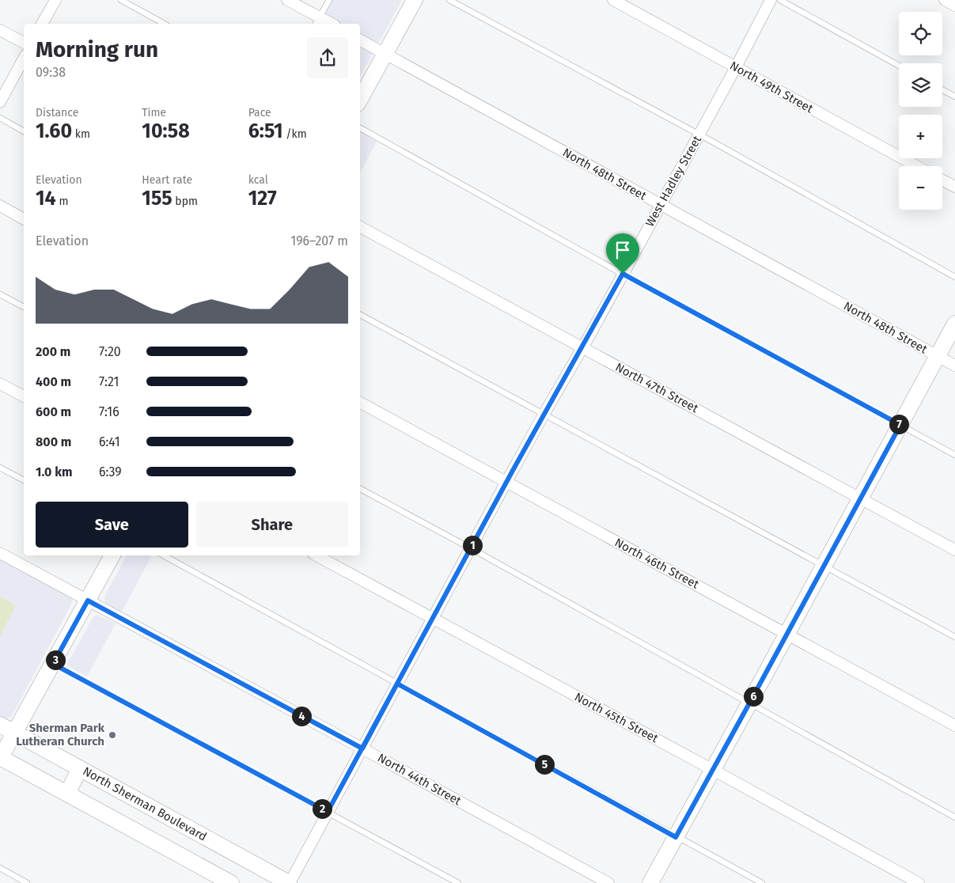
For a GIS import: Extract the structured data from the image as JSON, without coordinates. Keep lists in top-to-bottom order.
{
  "streets": {
    "street": [
      "North 49th Street",
      "North 48th Street",
      "West Hadley Street",
      "North 47th Street",
      "North 46th Street",
      "North 45th Street",
      "North 44th Street",
      "North Sherman Boulevard"
    ]
  },
  "crossings": [
    ["North 49th Street", "West Hadley Street"],
    ["North 48th Street", "West Hadley Street"],
    ["West Hadley Street", "North 47th Street"],
    ["West Hadley Street", "North 46th Street"],
    ["West Hadley Street", "North 45th Street"],
    ["West Hadley Street", "North 44th Street"],
    ["West Hadley Street", "North Sherman Boulevard"]
  ],
  "places": ["Sherman Park Lutheran Church"],
  "page": {
    "map_buttons": ["+", "−"],
    "heading": ["Morning run", "09:38"],
    "stats": [
      ["Distance", "1.60 km"],
      ["Time", "10:58"],
      ["Pace", "6:51 /km"],
      ["Elevation", "14 m"],
      ["Heart rate", "155 bpm"],
      ["kcal", "127"]
    ],
    "chart": ["Elevation", "196–207 m"],
    "list": [
      {
        "name": "200 m",
        "note": "7:20"
      },
      {
        "name": "400 m",
        "note": "7:21"
      },
      {
        "name": "600 m",
        "note": "7:16"
      },
      {
        "name": "800 m",
        "note": "6:41"
      },
      {
        "name": "1.0 km",
        "note": "6:39"
      }
    ],
    "pins": [
      "7",
      "1",
      "3",
      "6",
      "4",
      "5",
      "2"
    ],
    "buttons": ["Save", "Share"]
  }
}
